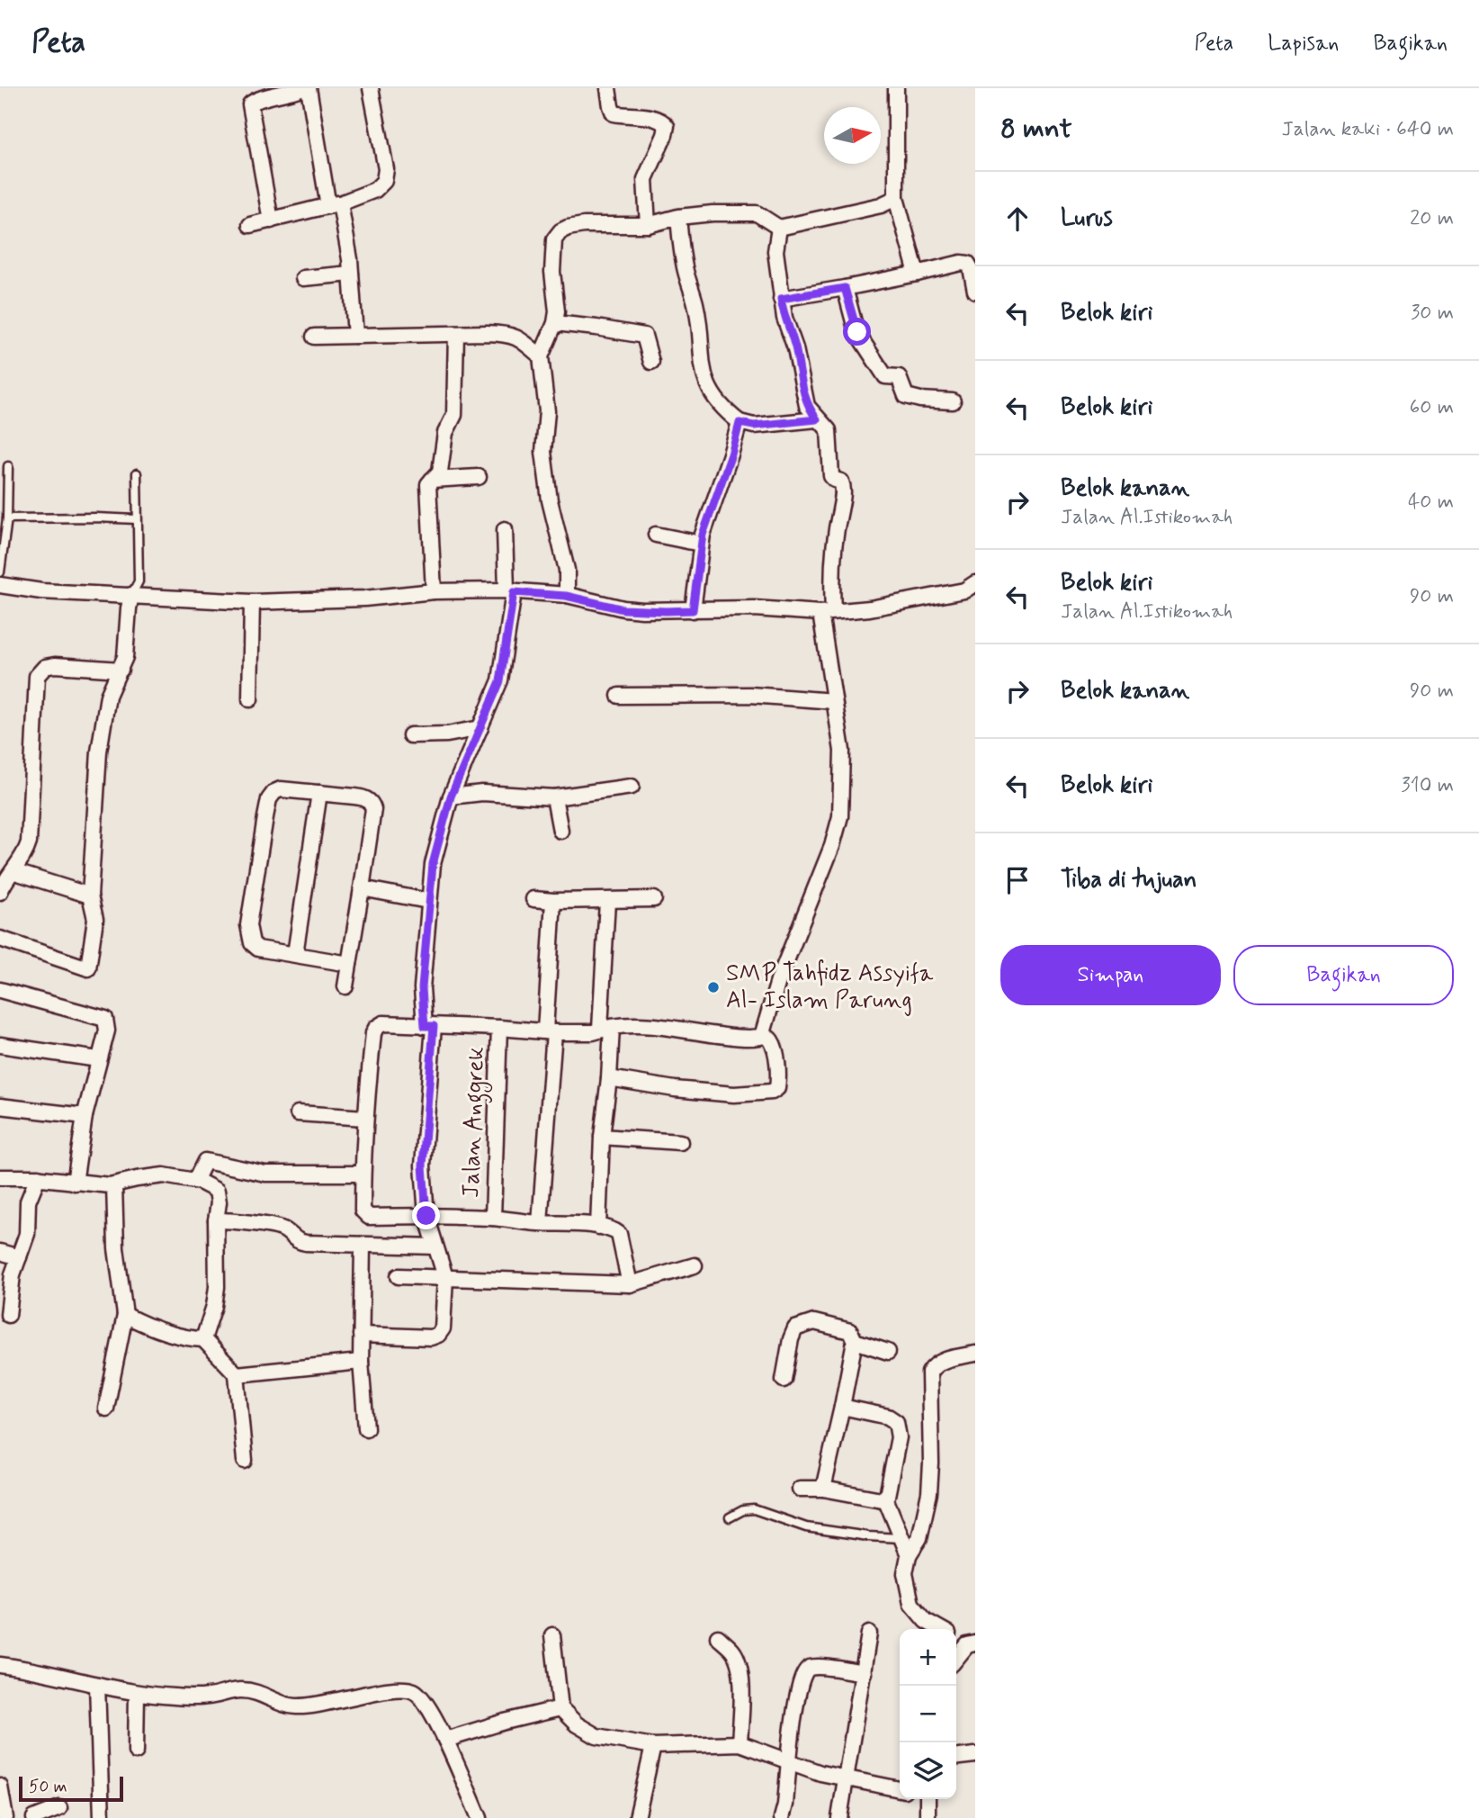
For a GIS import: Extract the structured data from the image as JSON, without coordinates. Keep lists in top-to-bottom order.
{
  "streets": {
    "street": ["Jalan Anggrek"]
  },
  "places": ["SMP Tahfidz Assyifa Al- Islam Parung"],
  "scale_bar": "50 m",
  "north": "right",
  "page": {
    "header": "Peta",
    "nav": ["Peta", "Lapisan", "Bagikan"],
    "heading": ["8 mnt", "Jalan kaki · 640 m"],
    "list": [
      ["Lurus", "20 m"],
      ["Belok kiri", "30 m"],
      ["Belok kiri", "60 m"],
      ["Belok kanan", "Jalan Al.Istikomah", "40 m"],
      ["Belok kiri", "Jalan Al.Istikomah", "90 m"],
      ["Belok kanan", "90 m"],
      ["Belok kiri", "310 m"],
      "Tiba di tujuan"
    ],
    "buttons": ["Simpan", "Bagikan"],
    "map_buttons": ["+", "−"],
    "scale": "50 m"
  }
}
